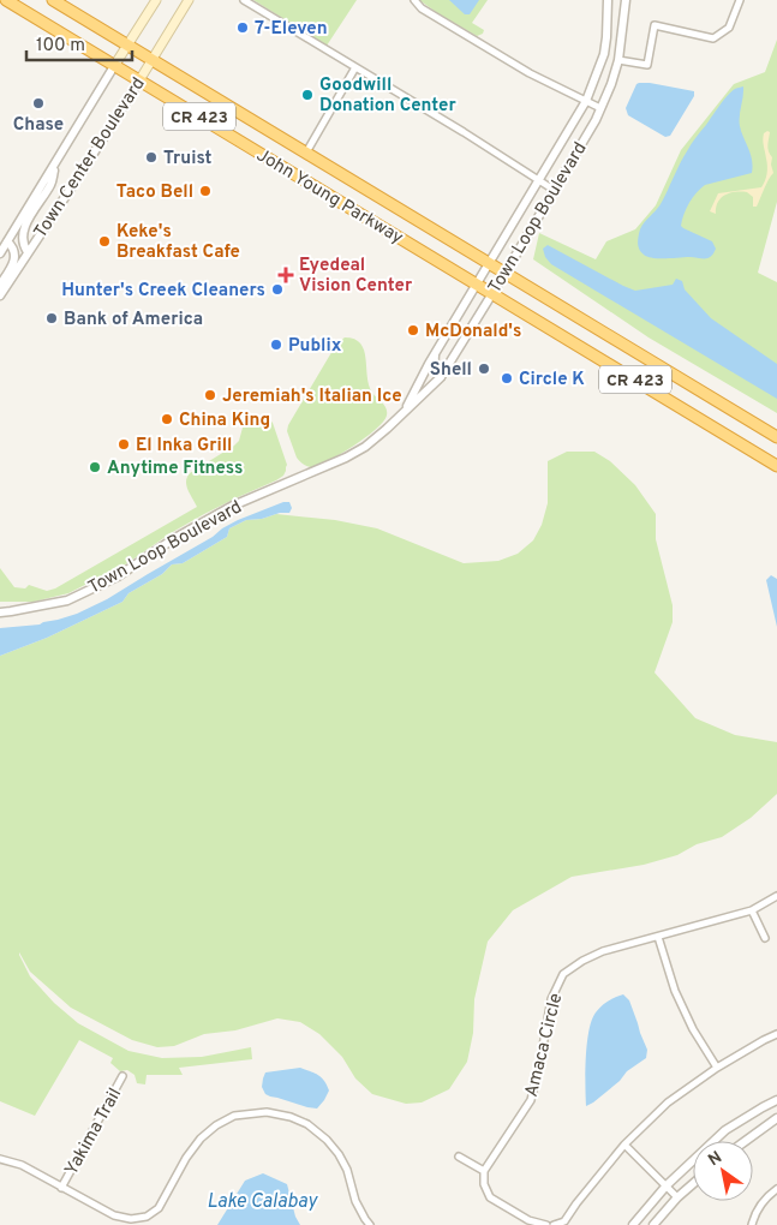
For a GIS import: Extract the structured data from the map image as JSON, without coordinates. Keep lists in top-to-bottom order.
{
  "streets": {
    "highway": ["CR 423", "John Young Parkway"],
    "main road": ["Town Center Boulevard"],
    "street": ["Town Loop Boulevard", "Amaca Circle", "Yakima Trail"]
  },
  "crossings": [
    ["Town Center Boulevard", "John Young Parkway"],
    ["John Young Parkway", "Town Loop Boulevard"]
  ],
  "water": ["Lake Calabay"],
  "places": {
    "other": [
      "7-Eleven",
      "Goodwill Donation Center",
      "Chase",
      "Truist",
      "Taco Bell",
      "Keke's Breakfast Cafe",
      "Hunter's Creek Cleaners",
      "Bank of America",
      "McDonald's",
      "Publix",
      "Shell",
      "Circle K",
      "Jeremiah's Italian Ice",
      "China King",
      "El Inka Grill",
      "Anytime Fitness"
    ],
    "health": ["Eyedeal Vision Center"]
  },
  "scale_bar": "100 m",
  "north": "top left"
}
